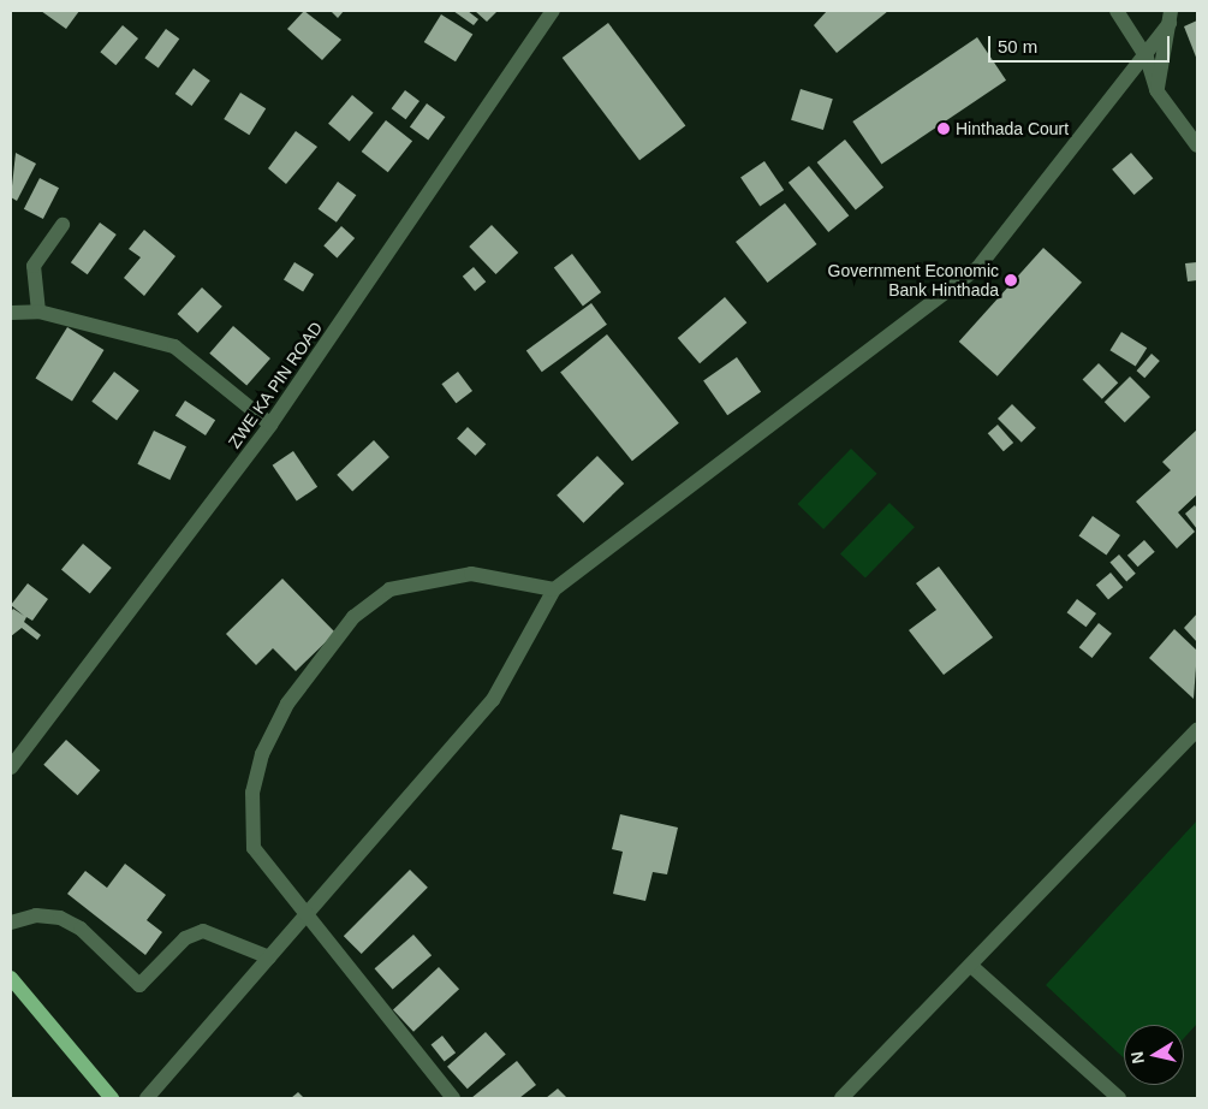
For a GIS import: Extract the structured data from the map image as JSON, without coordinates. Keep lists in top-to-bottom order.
{
  "streets": {
    "street": ["ZWE KA PIN ROAD"]
  },
  "places": ["Hinthada Court", "Government Economic Bank Hinthada"],
  "scale_bar": "50 m",
  "north": "left"
}
